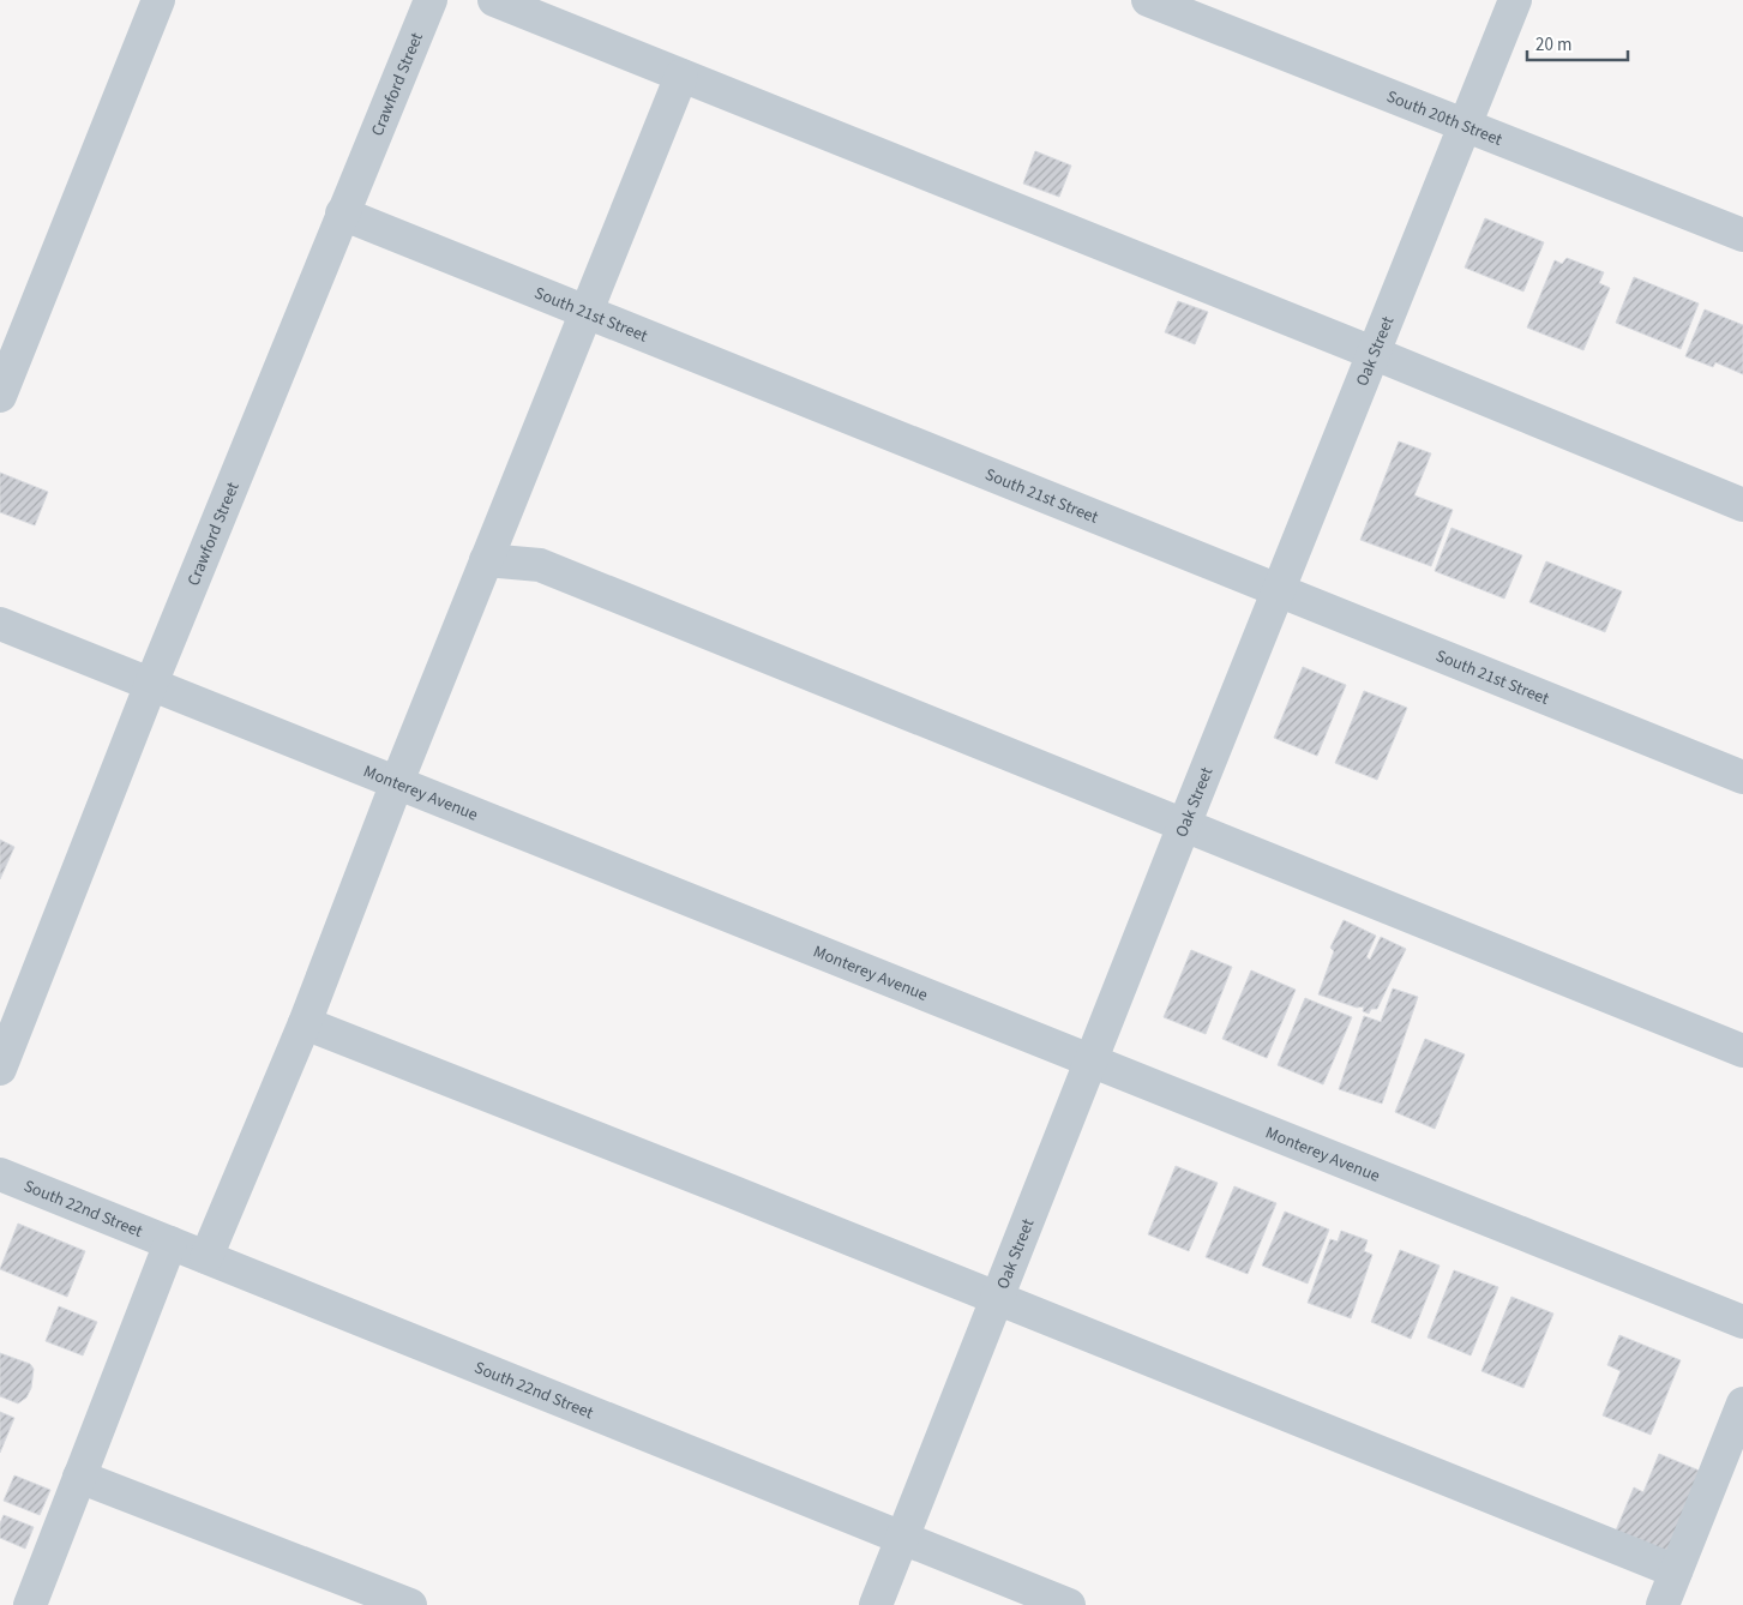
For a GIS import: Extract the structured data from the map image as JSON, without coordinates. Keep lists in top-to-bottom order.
{
  "streets": {
    "street": [
      "Crawford Street",
      "South 20th Street",
      "South 21st Street",
      "Oak Street",
      "Monterey Avenue",
      "South 22nd Street"
    ]
  },
  "crossings": [
    ["Crawford Street", "South 21st Street"],
    ["Crawford Street", "Monterey Avenue"],
    ["South 20th Street", "Oak Street"],
    ["South 21st Street", "Oak Street"],
    ["Oak Street", "Monterey Avenue"],
    ["Oak Street", "South 22nd Street"]
  ],
  "scale_bar": "20 m"
}
